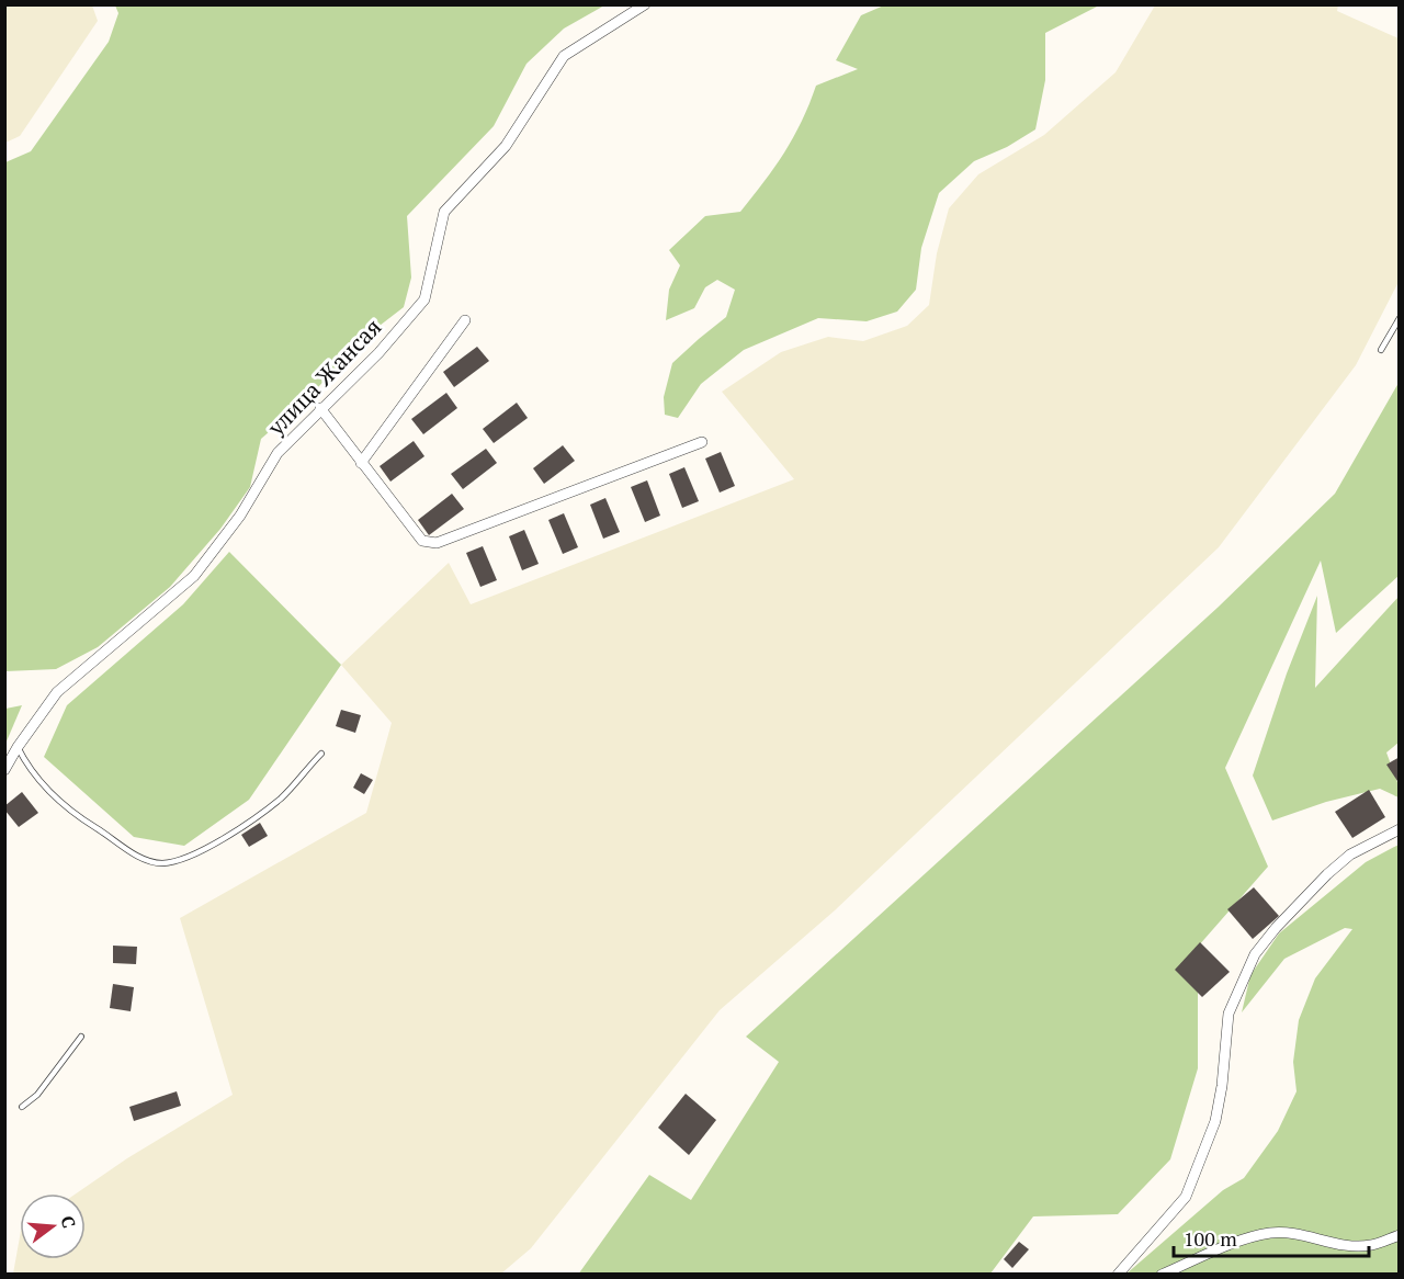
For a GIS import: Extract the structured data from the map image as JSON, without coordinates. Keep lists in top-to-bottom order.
{
  "streets": {
    "street": ["улица Жансая"]
  },
  "scale_bar": "100 m",
  "north": "right"
}
